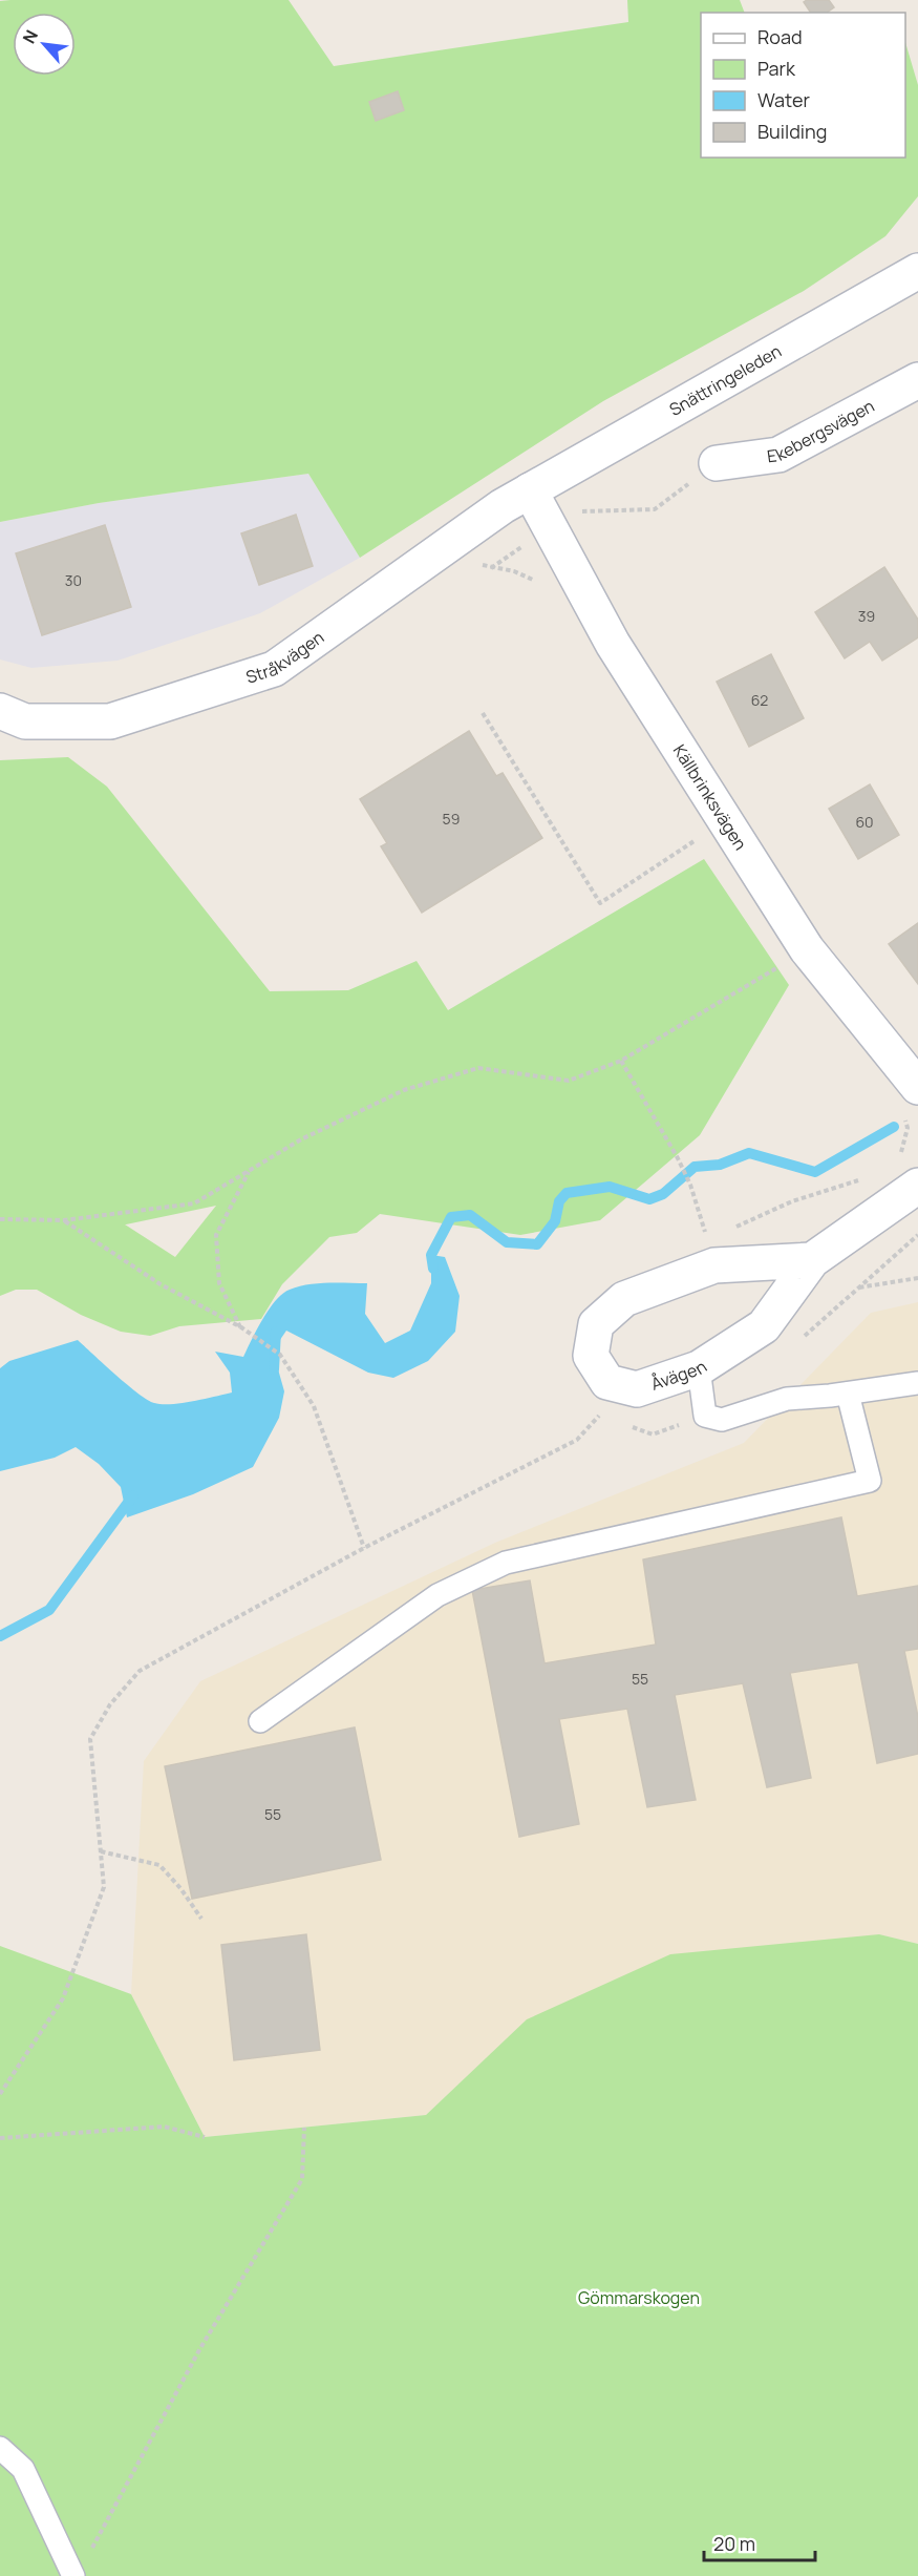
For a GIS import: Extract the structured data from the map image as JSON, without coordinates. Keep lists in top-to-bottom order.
{
  "streets": {
    "street": [
      "Snättringeleden",
      "Ekebergsvägen",
      "Stråkvägen",
      "Källbrinksvägen",
      "Åvägen"
    ]
  },
  "crossings": [
    ["Snättringeleden", "Stråkvägen"],
    ["Snättringeleden", "Källbrinksvägen"],
    ["Stråkvägen", "Källbrinksvägen"]
  ],
  "parks": ["Gömmarskogen"],
  "house_numbers": [
    "30",
    "39",
    "62",
    "59",
    "60",
    "55",
    "55"
  ],
  "legend": [
    "Road",
    "Park",
    "Water",
    "Building"
  ],
  "scale_bar": "20 m",
  "north": "top left"
}
